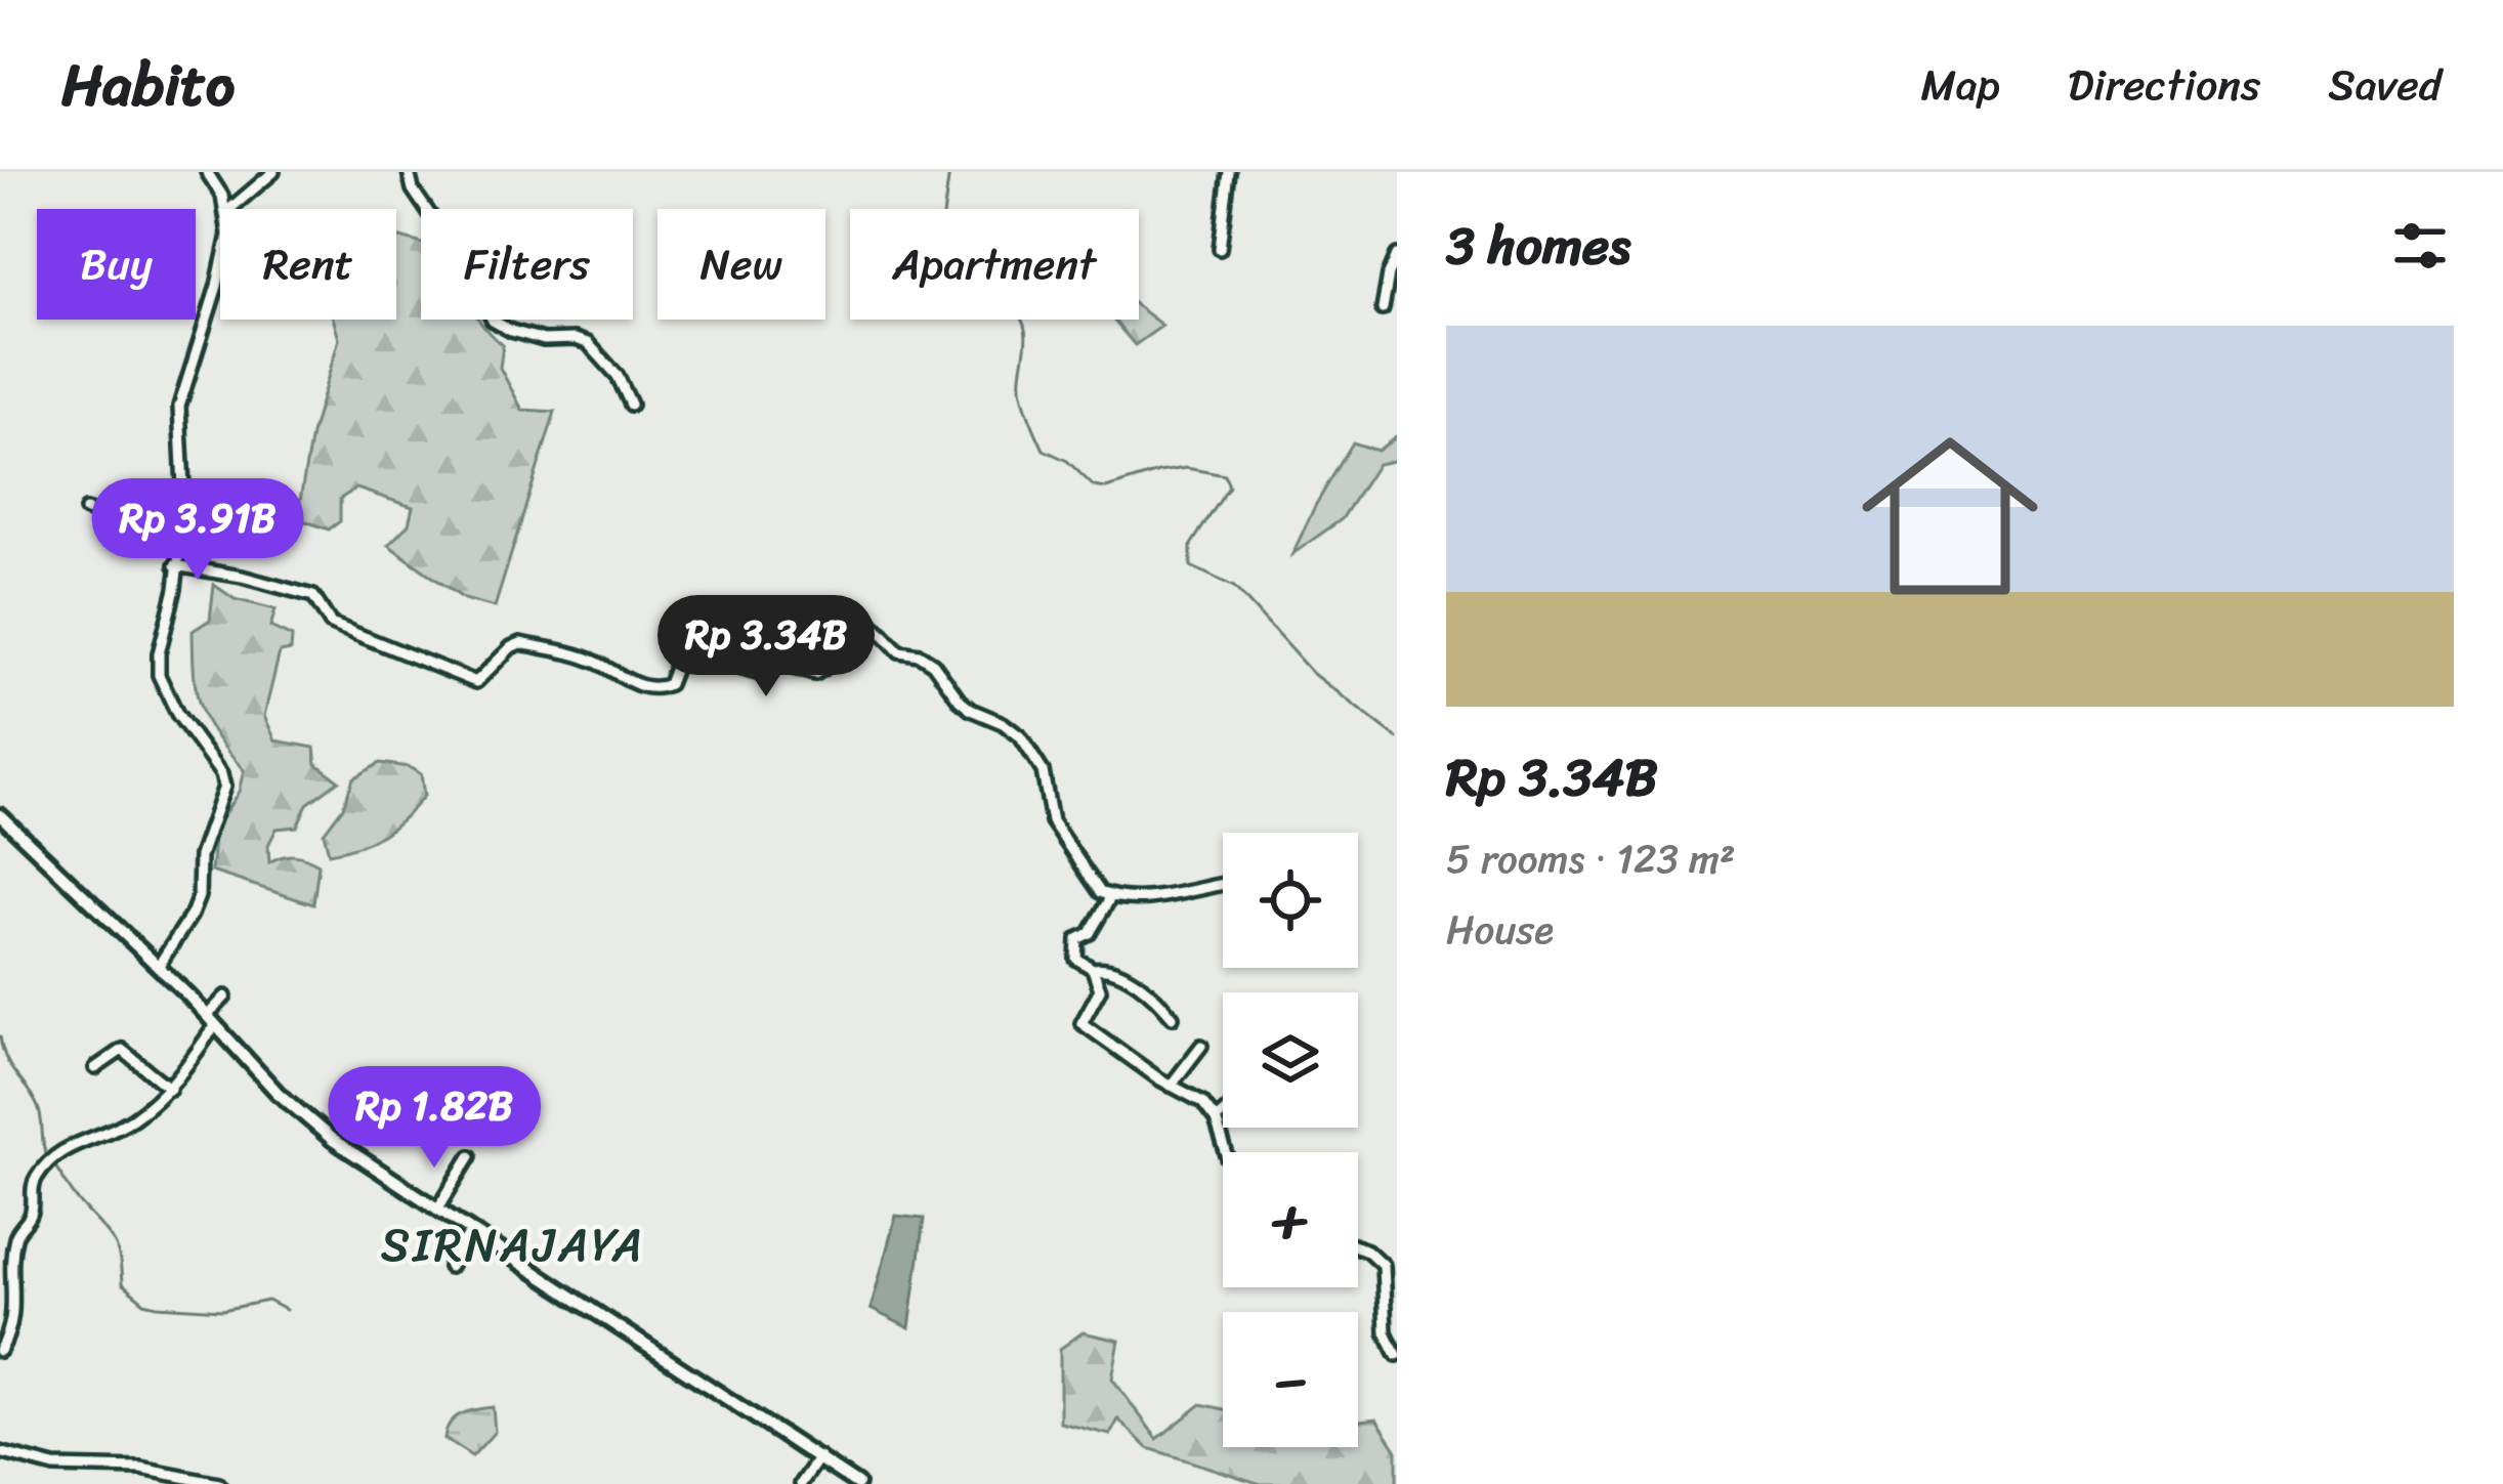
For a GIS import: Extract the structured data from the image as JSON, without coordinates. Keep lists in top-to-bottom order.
{
  "districts": ["SIRNAJAYA"],
  "page": {
    "header": "Habito",
    "nav": ["Map", "Directions", "Saved"],
    "heading": "3 homes",
    "chip": [
      "Buy",
      "Rent",
      "Filters",
      "New",
      "Apartment"
    ],
    "list": [
      {
        "name": "Rp 3.34B",
        "note": "5 rooms · 123 m² · House"
      }
    ],
    "price": ["Rp 3.91B", "Rp 3.34B", "Rp 1.82B"],
    "map_buttons": ["+", "−"]
  }
}
